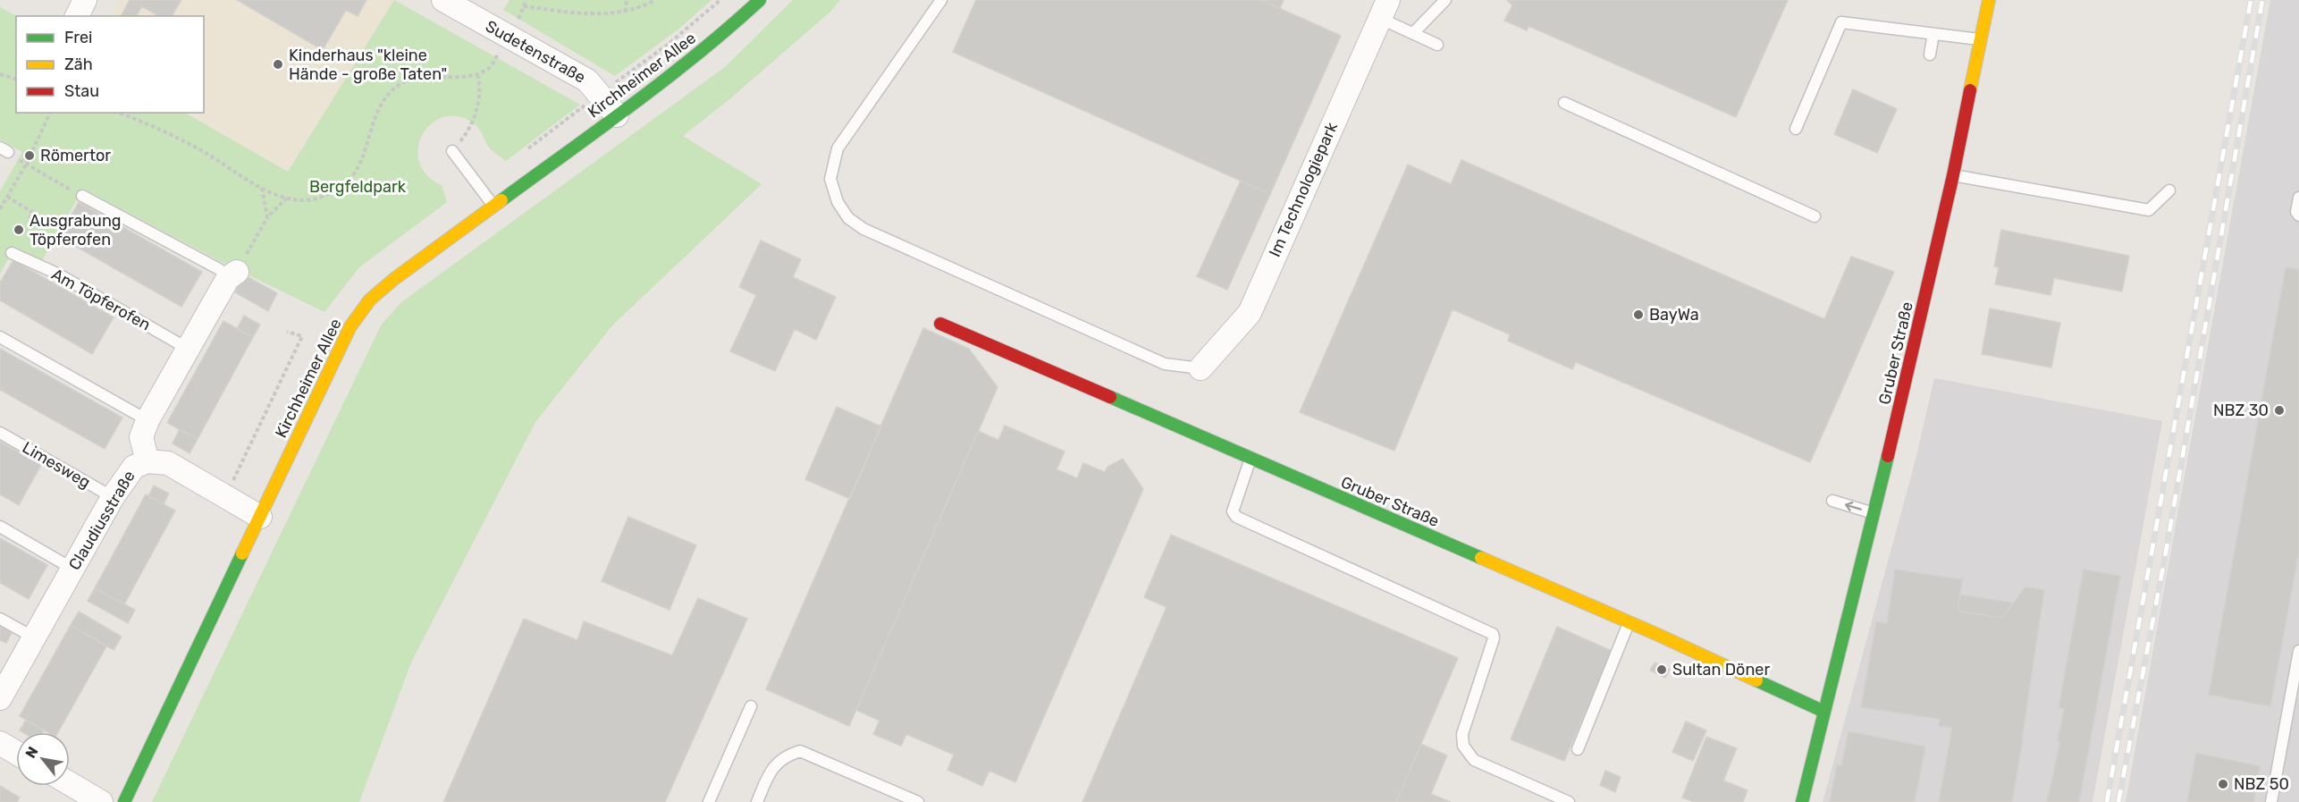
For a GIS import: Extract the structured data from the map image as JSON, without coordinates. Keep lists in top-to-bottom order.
{
  "streets": {
    "street": [
      "Sudetenstraße",
      "Kirchheimer Allee",
      "Im Technologiepark",
      "Gruber Straße",
      "Claudiusstraße"
    ],
    "lane": ["Am Töpferofen", "Limesweg"]
  },
  "crossings": [
    ["Sudetenstraße", "Kirchheimer Allee"],
    ["Kirchheimer Allee", "Claudiusstraße"],
    ["Limesweg", "Claudiusstraße"]
  ],
  "parks": ["Bergfeldpark"],
  "places": [
    "Kinderhaus \"kleine Hände - große Taten\"",
    "Römertor",
    "Ausgrabung Töpferofen",
    "BayWa",
    "NBZ 30",
    "Sultan Döner",
    "NBZ 50"
  ],
  "legend": ["Frei", "Zäh", "Stau"],
  "north": "top left"
}
